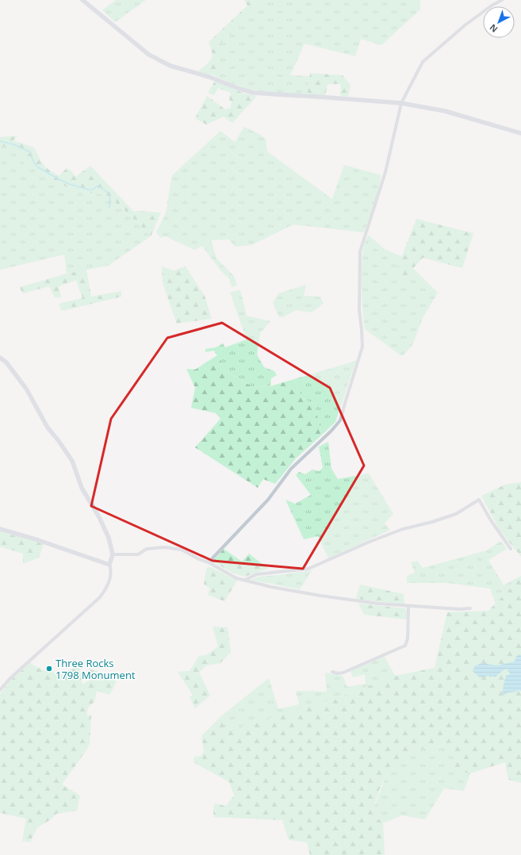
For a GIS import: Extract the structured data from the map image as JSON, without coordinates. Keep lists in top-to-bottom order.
{
  "places": ["Three Rocks 1798 Monument"],
  "north": "bottom left"
}
